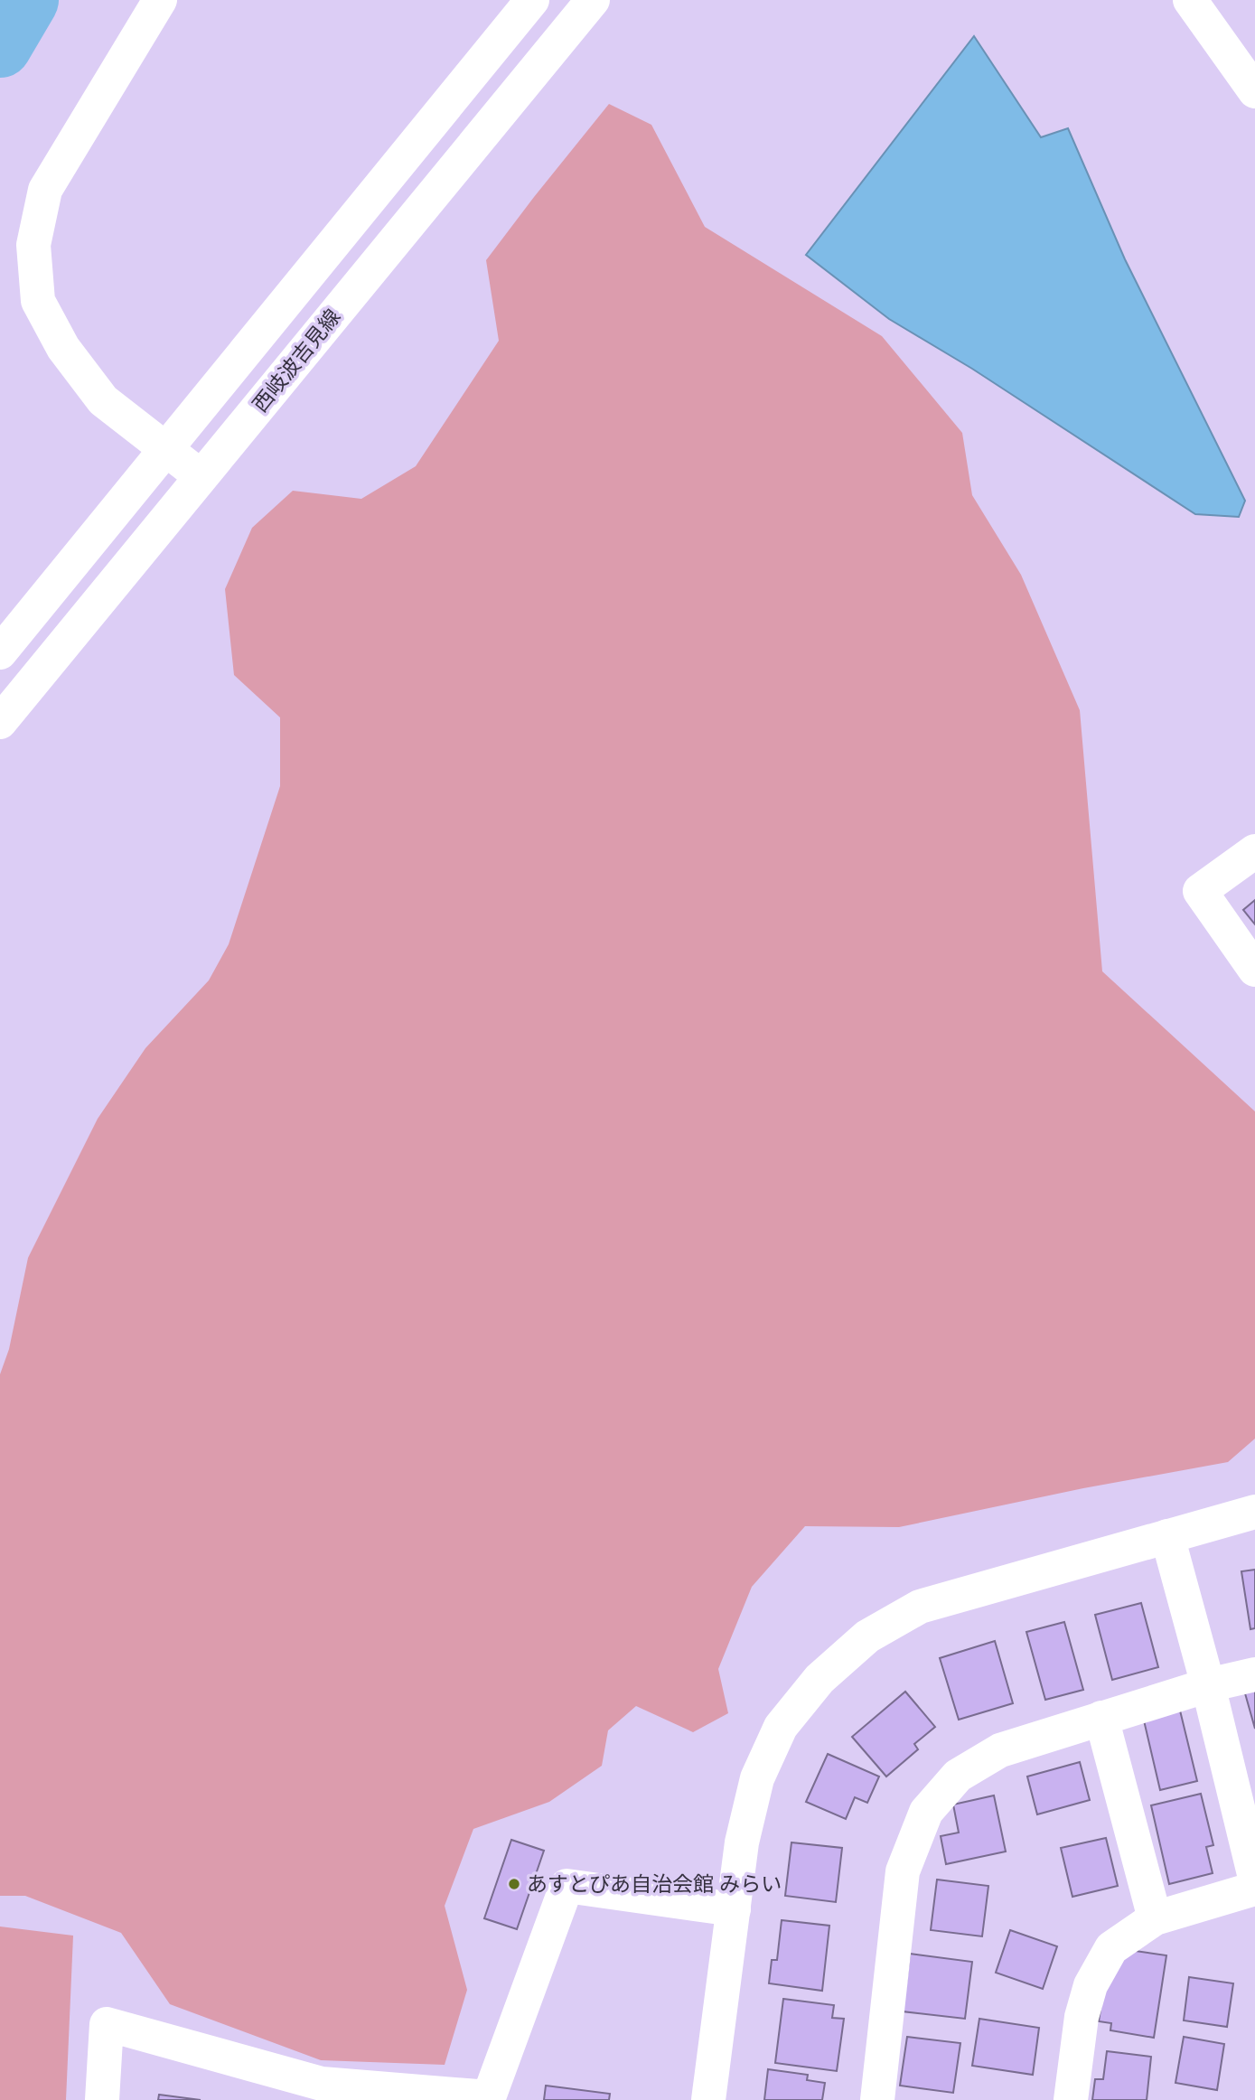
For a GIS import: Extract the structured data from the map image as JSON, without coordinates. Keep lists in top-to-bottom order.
{
  "streets": {
    "street": ["西岐波吉見線"]
  },
  "places": ["あすとぴあ自治会館 みらい"]
}
